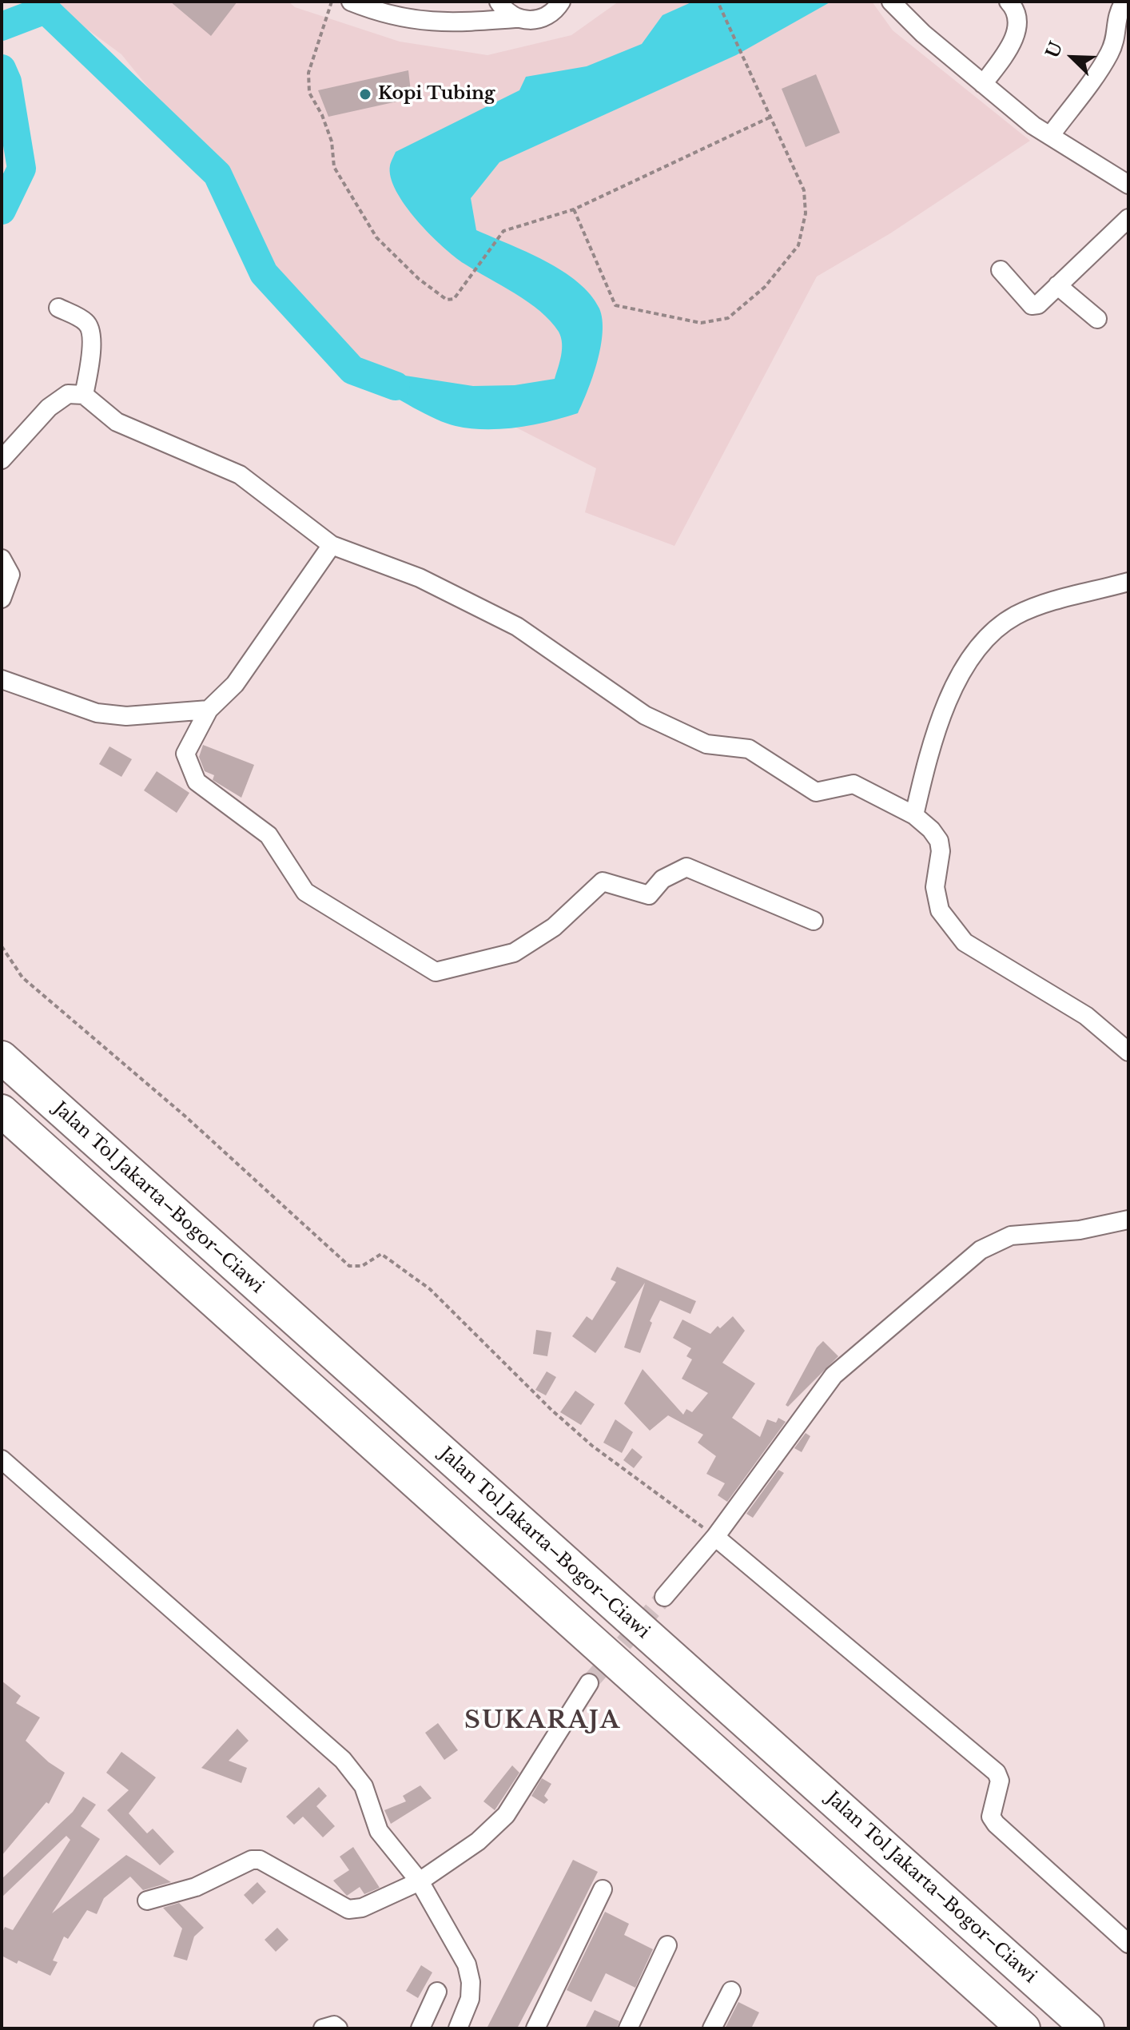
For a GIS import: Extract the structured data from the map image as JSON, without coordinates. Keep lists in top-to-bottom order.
{
  "streets": {
    "highway": ["Jalan Tol Jakarta–Bogor–Ciawi"]
  },
  "districts": ["SUKARAJA"],
  "places": ["Kopi Tubing"],
  "north": "top left"
}
